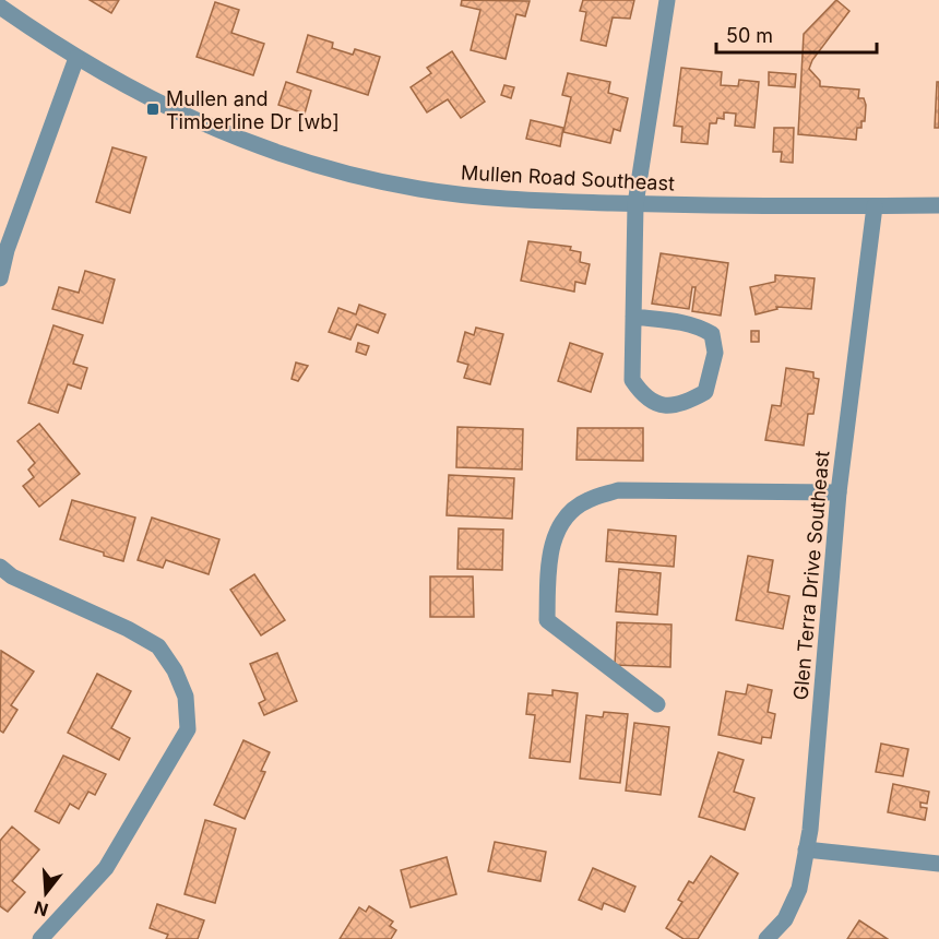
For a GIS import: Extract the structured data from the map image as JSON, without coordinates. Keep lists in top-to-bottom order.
{
  "streets": {
    "street": ["Mullen Road Southeast", "Glen Terra Drive Southeast"]
  },
  "crossings": [
    ["Mullen Road Southeast", "Glen Terra Drive Southeast"]
  ],
  "places": {
    "transit": ["Mullen and Timberline Dr [wb]"]
  },
  "scale_bar": "50 m",
  "north": "bottom"
}
